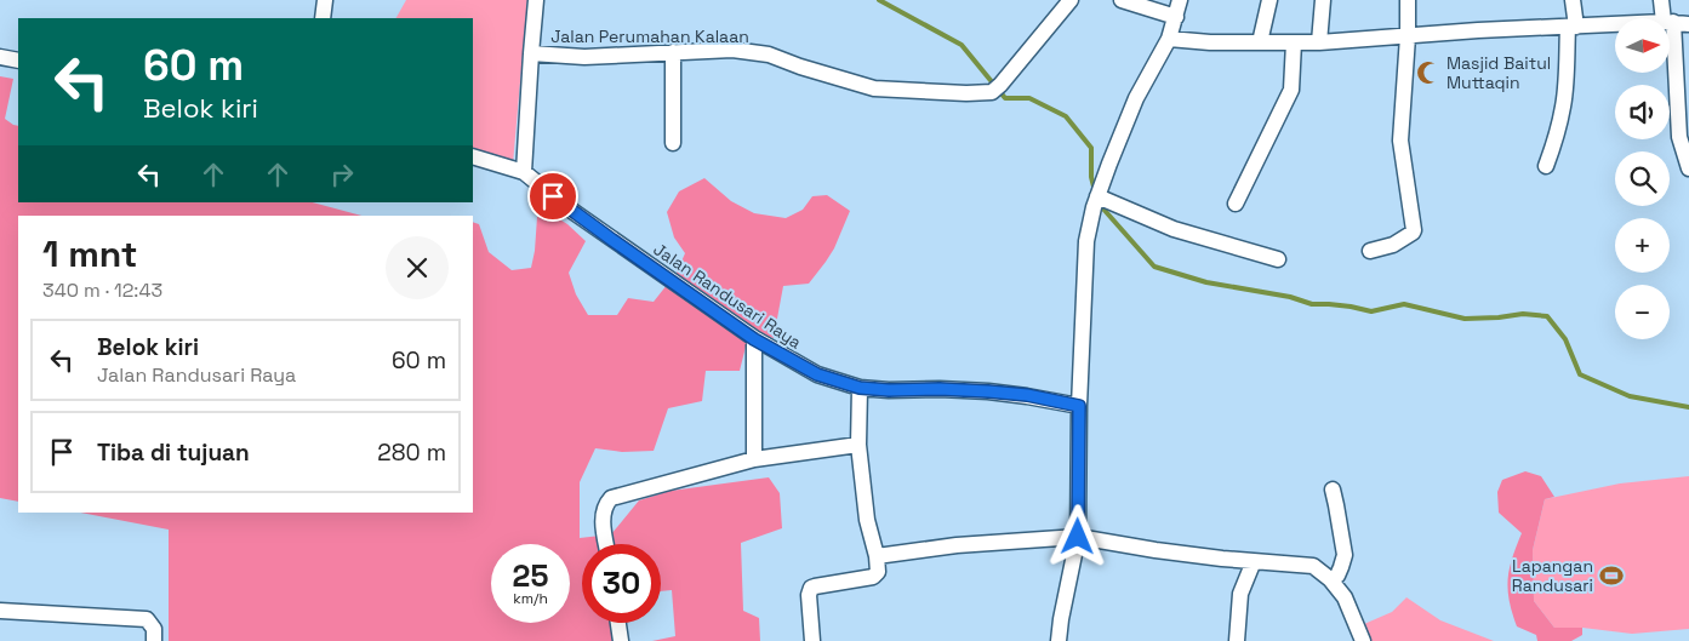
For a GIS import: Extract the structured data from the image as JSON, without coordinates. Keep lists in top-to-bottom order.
{
  "streets": {
    "street": ["Jalan Perumahan Kalaan", "Jalan Randusari Raya"]
  },
  "crossings": [
    ["Jalan Perumahan Kalaan", "Jalan Randusari Raya"]
  ],
  "places": {
    "mosque": ["Masjid Baitul Muttaqin"],
    "sports": ["Lapangan Randusari"]
  },
  "north": "right",
  "page": {
    "map_buttons": ["+", "−"],
    "turn": ["60 m", "Belok kiri"],
    "heading": ["1 mnt", "340 m · 12:43"],
    "list": [
      {
        "name": "Belok kiri",
        "note": "Jalan Randusari Raya",
        "value": "60 m"
      },
      {
        "name": "Tiba di tujuan",
        "value": "280 m"
      }
    ],
    "speed": "25 km/h",
    "limit": "30"
  }
}
